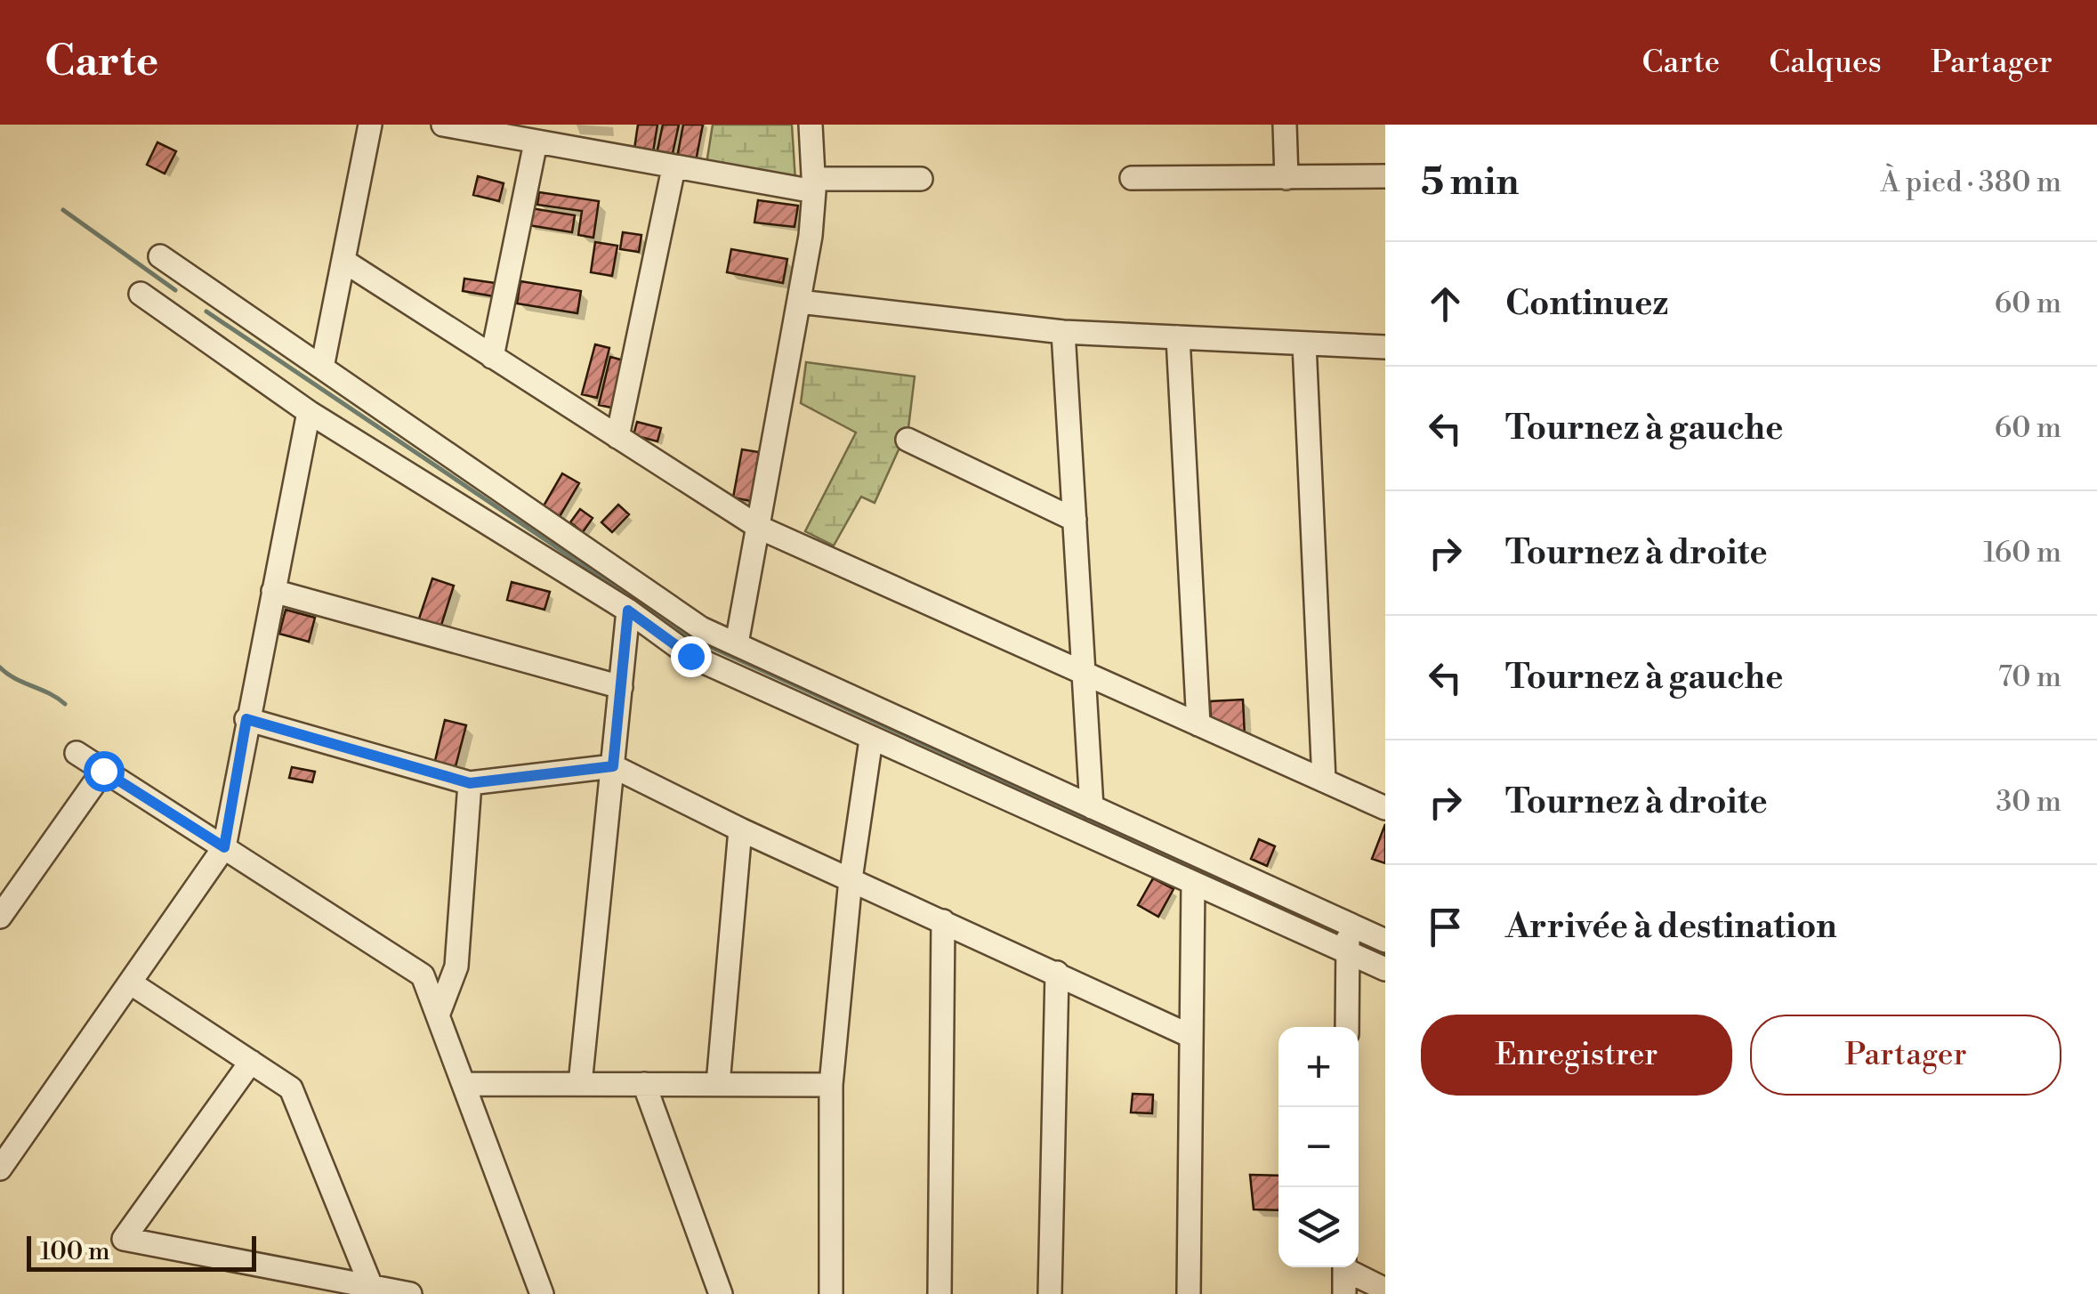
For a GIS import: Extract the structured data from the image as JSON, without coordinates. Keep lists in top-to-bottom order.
{
  "scale_bar": "100 m",
  "page": {
    "header": "Carte",
    "nav": ["Carte", "Calques", "Partager"],
    "heading": ["5 min", "À pied · 380 m"],
    "list": [
      ["Continuez", "60 m"],
      ["Tournez à gauche", "60 m"],
      ["Tournez à droite", "160 m"],
      ["Tournez à gauche", "70 m"],
      ["Tournez à droite", "30 m"],
      "Arrivée à destination"
    ],
    "buttons": ["Enregistrer", "Partager"],
    "map_buttons": ["+", "−"],
    "scale": "100 m"
  }
}
